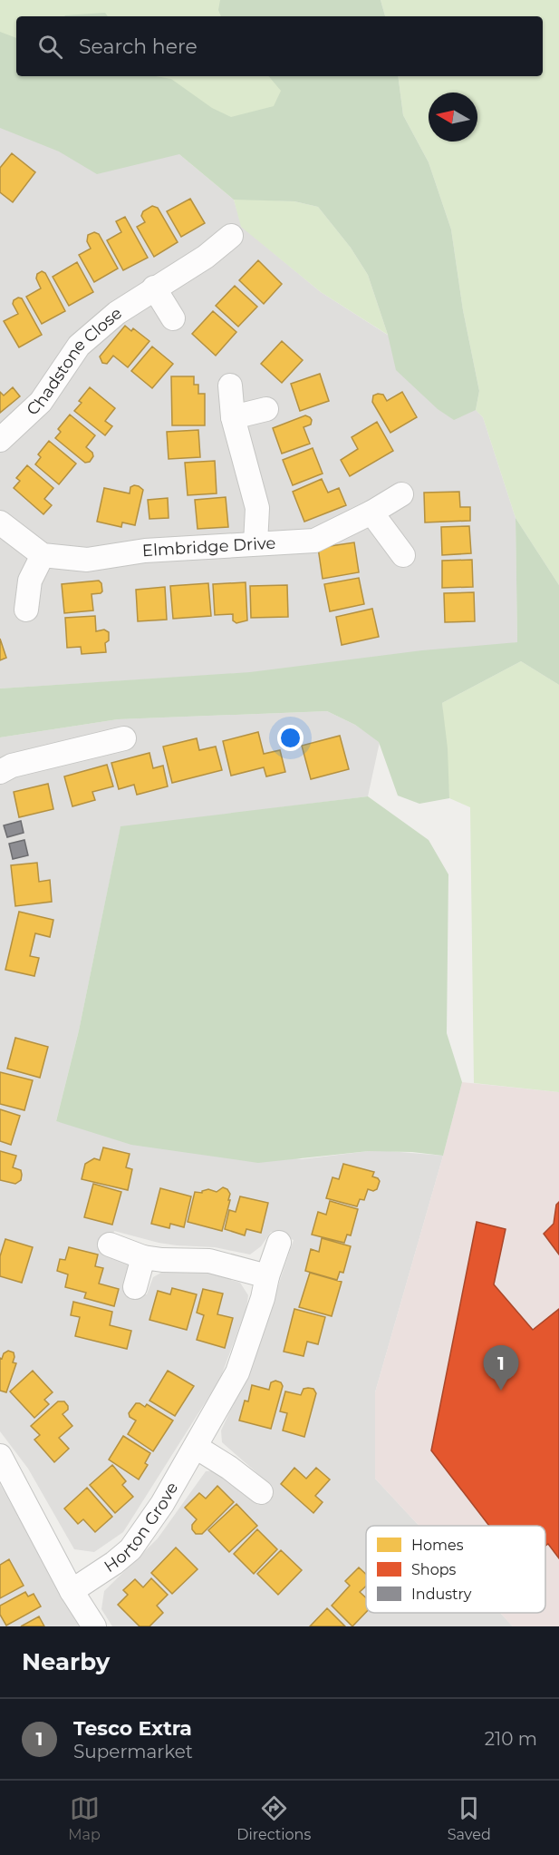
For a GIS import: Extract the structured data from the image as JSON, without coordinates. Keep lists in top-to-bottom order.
{
  "streets": {
    "street": ["Chadstone Close", "Elmbridge Drive", "Horton Grove"]
  },
  "legend": ["Homes", "Shops", "Industry"],
  "north": "left",
  "page": {
    "search": "Search here",
    "pins": "1",
    "heading": "Nearby",
    "list": [
      {
        "mark": "1",
        "name": "Tesco Extra",
        "note": "Supermarket",
        "value": "210 m"
      }
    ],
    "nav": ["Map", "Directions", "Saved"]
  }
}
